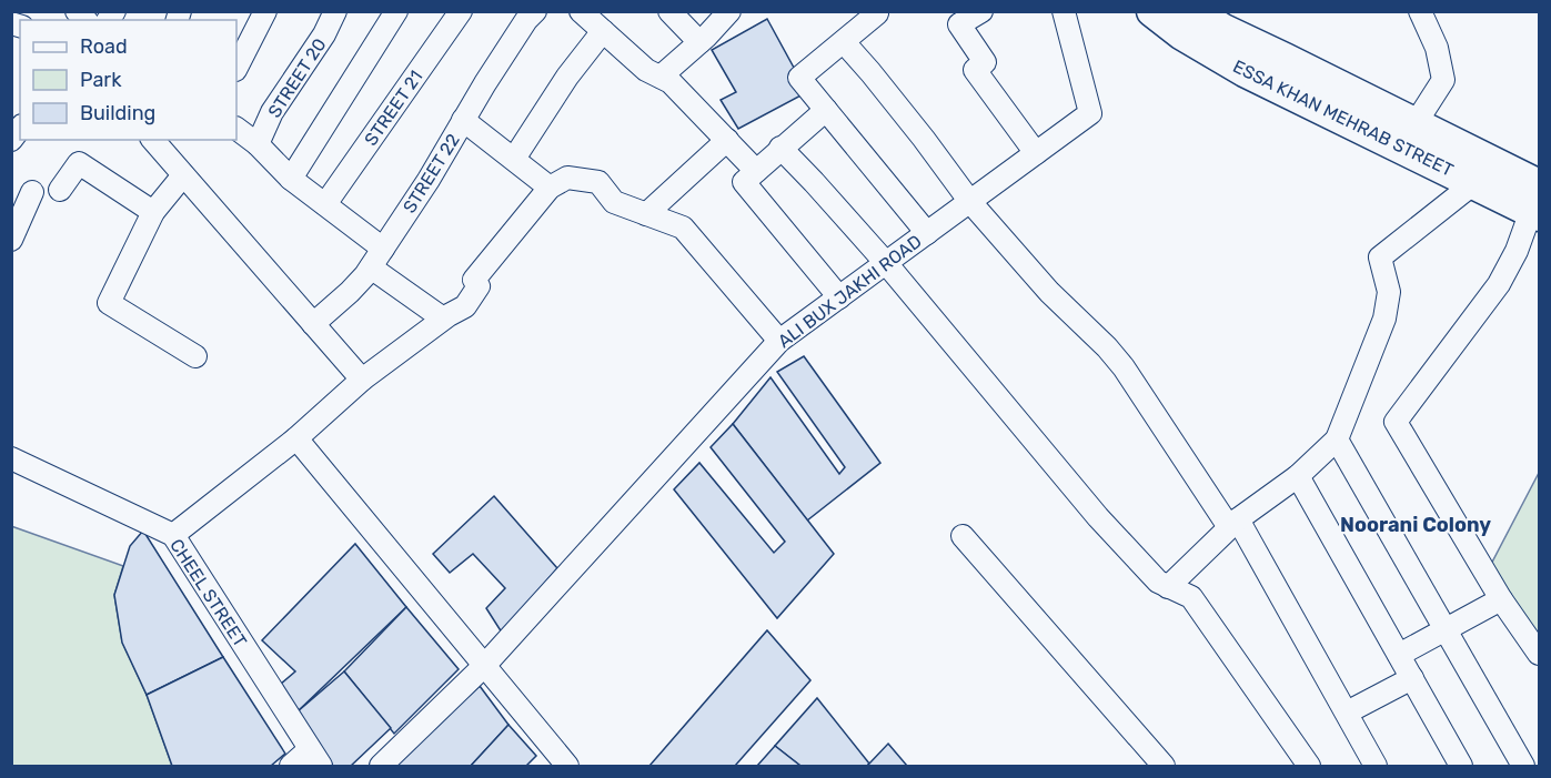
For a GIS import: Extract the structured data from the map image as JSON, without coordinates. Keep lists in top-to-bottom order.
{
  "streets": {
    "main road": ["ESSA KHAN MEHRAB STREET"],
    "street": [
      "STREET 20",
      "STREET 21",
      "STREET 22",
      "ALI BUX JAKHI ROAD",
      "CHEEL STREET"
    ]
  },
  "districts": ["Noorani Colony"],
  "legend": ["Road", "Park", "Building"]
}
